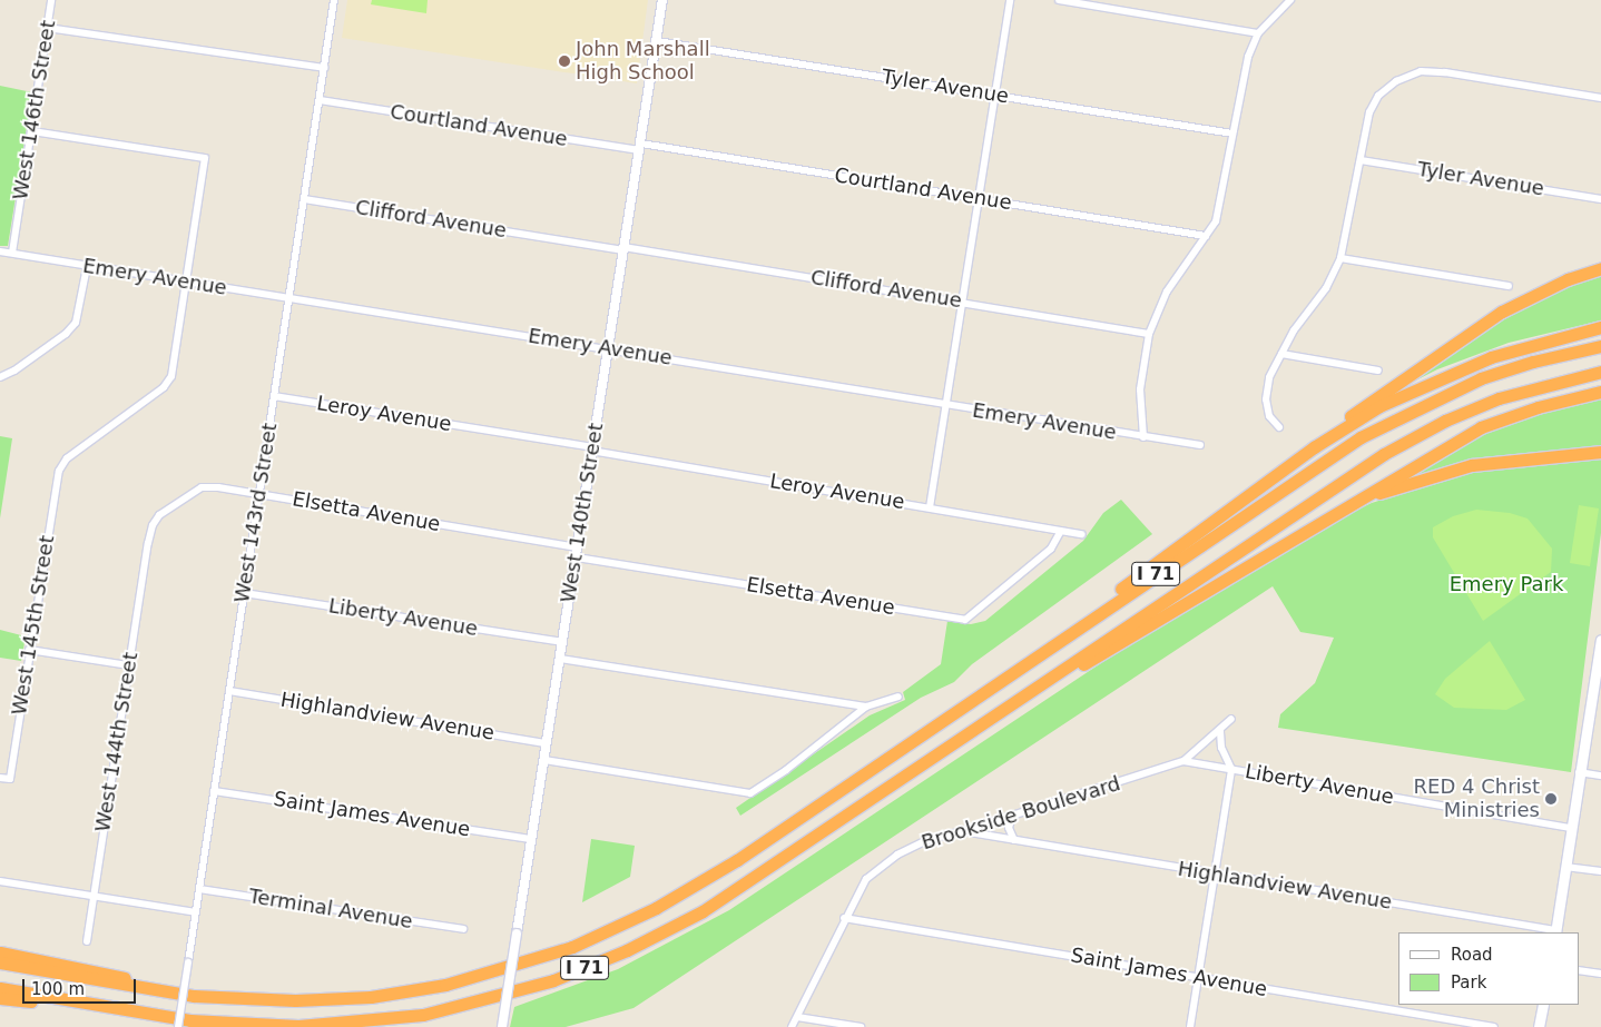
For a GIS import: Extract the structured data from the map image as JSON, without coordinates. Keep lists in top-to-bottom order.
{
  "streets": {
    "highway": ["I 71"],
    "street": [
      "Tyler Avenue",
      "West 146th Street",
      "Courtland Avenue",
      "Clifford Avenue",
      "Emery Avenue",
      "Leroy Avenue",
      "Elsetta Avenue",
      "West 143rd Street",
      "West 140th Street",
      "Liberty Avenue",
      "West 145th Street",
      "Highlandview Avenue",
      "West 144th Street",
      "Brookside Boulevard",
      "Saint James Avenue",
      "Terminal Avenue"
    ]
  },
  "crossings": [
    ["Tyler Avenue", "West 140th Street"],
    ["West 146th Street", "Emery Avenue"],
    ["Courtland Avenue", "West 143rd Street"],
    ["Courtland Avenue", "West 140th Street"],
    ["Clifford Avenue", "West 143rd Street"],
    ["Clifford Avenue", "West 140th Street"],
    ["Emery Avenue", "West 143rd Street"],
    ["Emery Avenue", "West 140th Street"],
    ["Emery Avenue", "West 145th Street"],
    ["Leroy Avenue", "Elsetta Avenue"],
    ["Leroy Avenue", "West 143rd Street"],
    ["Leroy Avenue", "West 140th Street"],
    ["Elsetta Avenue", "West 143rd Street"],
    ["Elsetta Avenue", "West 140th Street"],
    ["Elsetta Avenue", "West 144th Street"],
    ["West 143rd Street", "Liberty Avenue"],
    ["West 143rd Street", "Highlandview Avenue"],
    ["West 143rd Street", "Saint James Avenue"],
    ["West 143rd Street", "Terminal Avenue"],
    ["West 140th Street", "Liberty Avenue"],
    ["West 140th Street", "Highlandview Avenue"],
    ["West 140th Street", "Saint James Avenue"],
    ["Liberty Avenue", "Brookside Boulevard"],
    ["Highlandview Avenue", "Brookside Boulevard"],
    ["Brookside Boulevard", "Saint James Avenue"]
  ],
  "parks": ["Emery Park"],
  "places": ["John Marshall High School", "RED 4 Christ Ministries"],
  "legend": ["Road", "Park"],
  "scale_bar": "100 m"
}
